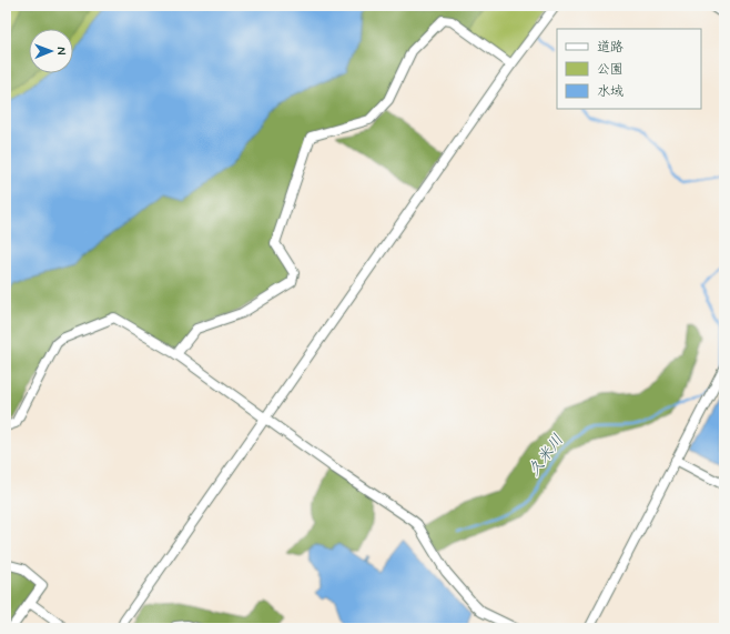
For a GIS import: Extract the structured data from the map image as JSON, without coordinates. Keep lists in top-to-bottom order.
{
  "water": ["久米川"],
  "legend": ["道路", "公園", "水域"],
  "north": "right"
}
